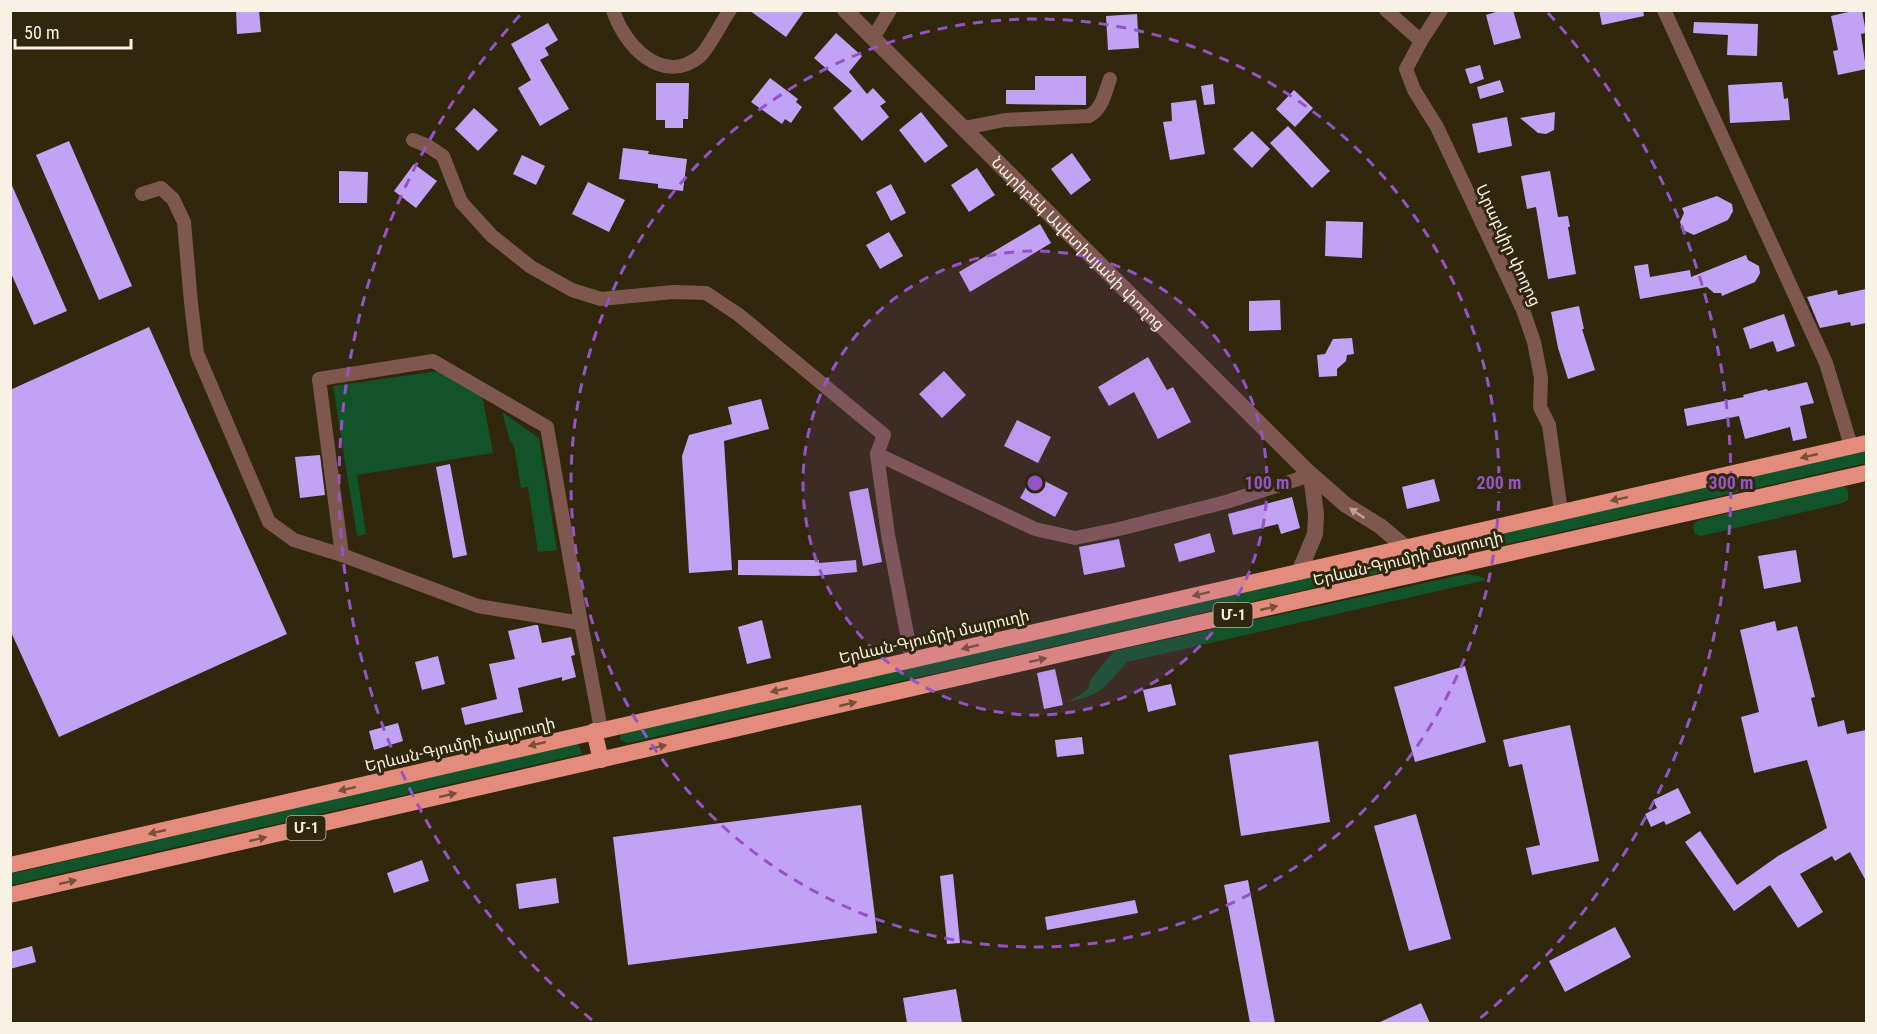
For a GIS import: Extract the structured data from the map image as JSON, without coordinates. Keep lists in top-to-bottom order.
{
  "streets": {
    "highway": ["Երևան-Գյումրի մայրուղի", "Մ-1"],
    "street": ["Նարիբեկ Ավետիսյանի փողոց", "Արաբկիր փողոց"]
  },
  "crossings": [
    ["Նարիբեկ Ավետիսյանի փողոց", "Երևան-Գյումրի մայրուղի"],
    ["Արաբկիր փողոց", "Երևան-Գյումրի մայրուղի"]
  ],
  "scale_bar": "50 m",
  "rings": ["100 m", "200 m", "300 m"]
}
